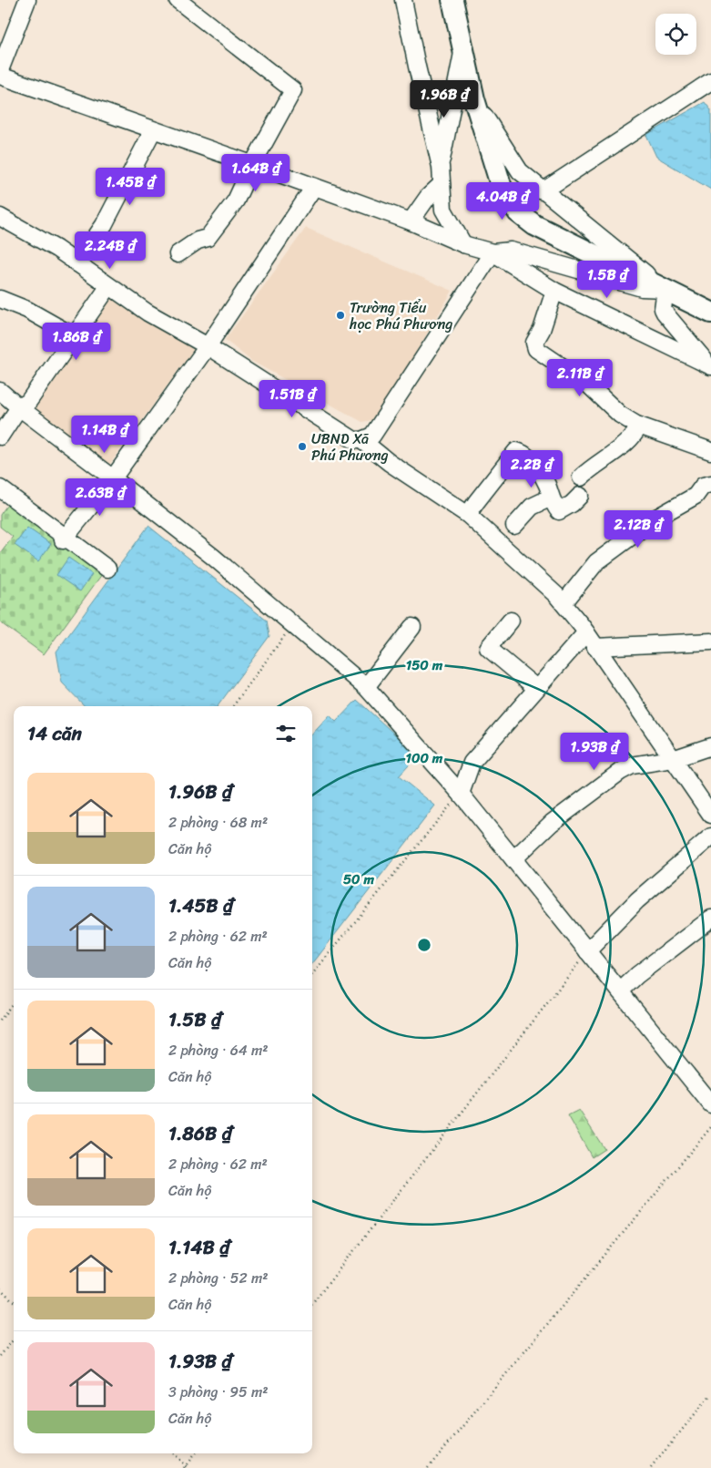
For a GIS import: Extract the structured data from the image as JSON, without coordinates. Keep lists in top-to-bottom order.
{
  "places": ["Trường Tiểu học Phú Phương", "UBND Xã Phú Phương"],
  "page": {
    "price": [
      "1.96B ₫",
      "1.64B ₫",
      "1.45B ₫",
      "4.04B ₫",
      "2.24B ₫",
      "1.5B ₫",
      "1.86B ₫",
      "2.11B ₫",
      "1.51B ₫",
      "1.14B ₫",
      "2.2B ₫",
      "2.63B ₫",
      "2.12B ₫",
      "1.93B ₫"
    ],
    "heading": "14 căn",
    "list": [
      {
        "name": "1.96B ₫",
        "note": "2 phòng · 68 m² · Căn hộ"
      },
      {
        "name": "1.45B ₫",
        "note": "2 phòng · 62 m² · Căn hộ"
      },
      {
        "name": "1.5B ₫",
        "note": "2 phòng · 64 m² · Căn hộ"
      },
      {
        "name": "1.86B ₫",
        "note": "2 phòng · 62 m² · Căn hộ"
      },
      {
        "name": "1.14B ₫",
        "note": "2 phòng · 52 m² · Căn hộ"
      },
      {
        "name": "1.93B ₫",
        "note": "3 phòng · 95 m² · Căn hộ"
      }
    ]
  },
  "rings": ["150 m", "100 m", "50 m"]
}
